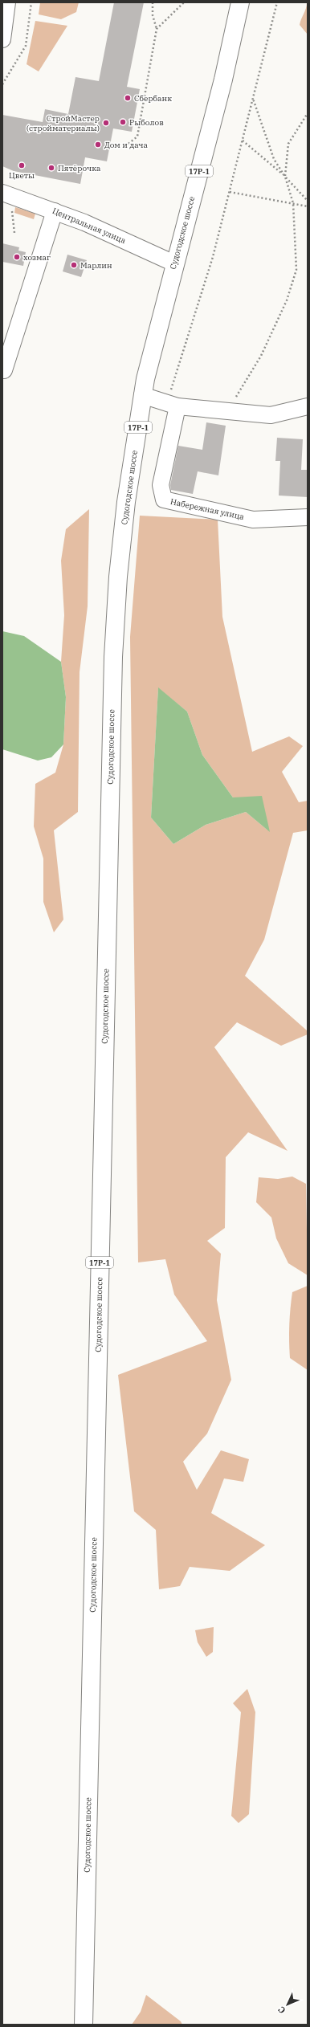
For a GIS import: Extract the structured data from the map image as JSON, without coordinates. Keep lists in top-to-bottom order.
{
  "streets": {
    "main road": ["17Р-1", "Судогодское шоссе"],
    "street": ["Центральная улица", "Набережная улица"]
  },
  "crossings": [
    ["Центральная улица", "Судогодское шоссе"]
  ],
  "places": [
    "Сбербанк",
    "Рыболов",
    "СтройМастер (стройматериалы)",
    "Дом и дача",
    "Цветы",
    "Пятёрочка",
    "хозмаг",
    "Марлин"
  ],
  "north": "bottom left"
}
